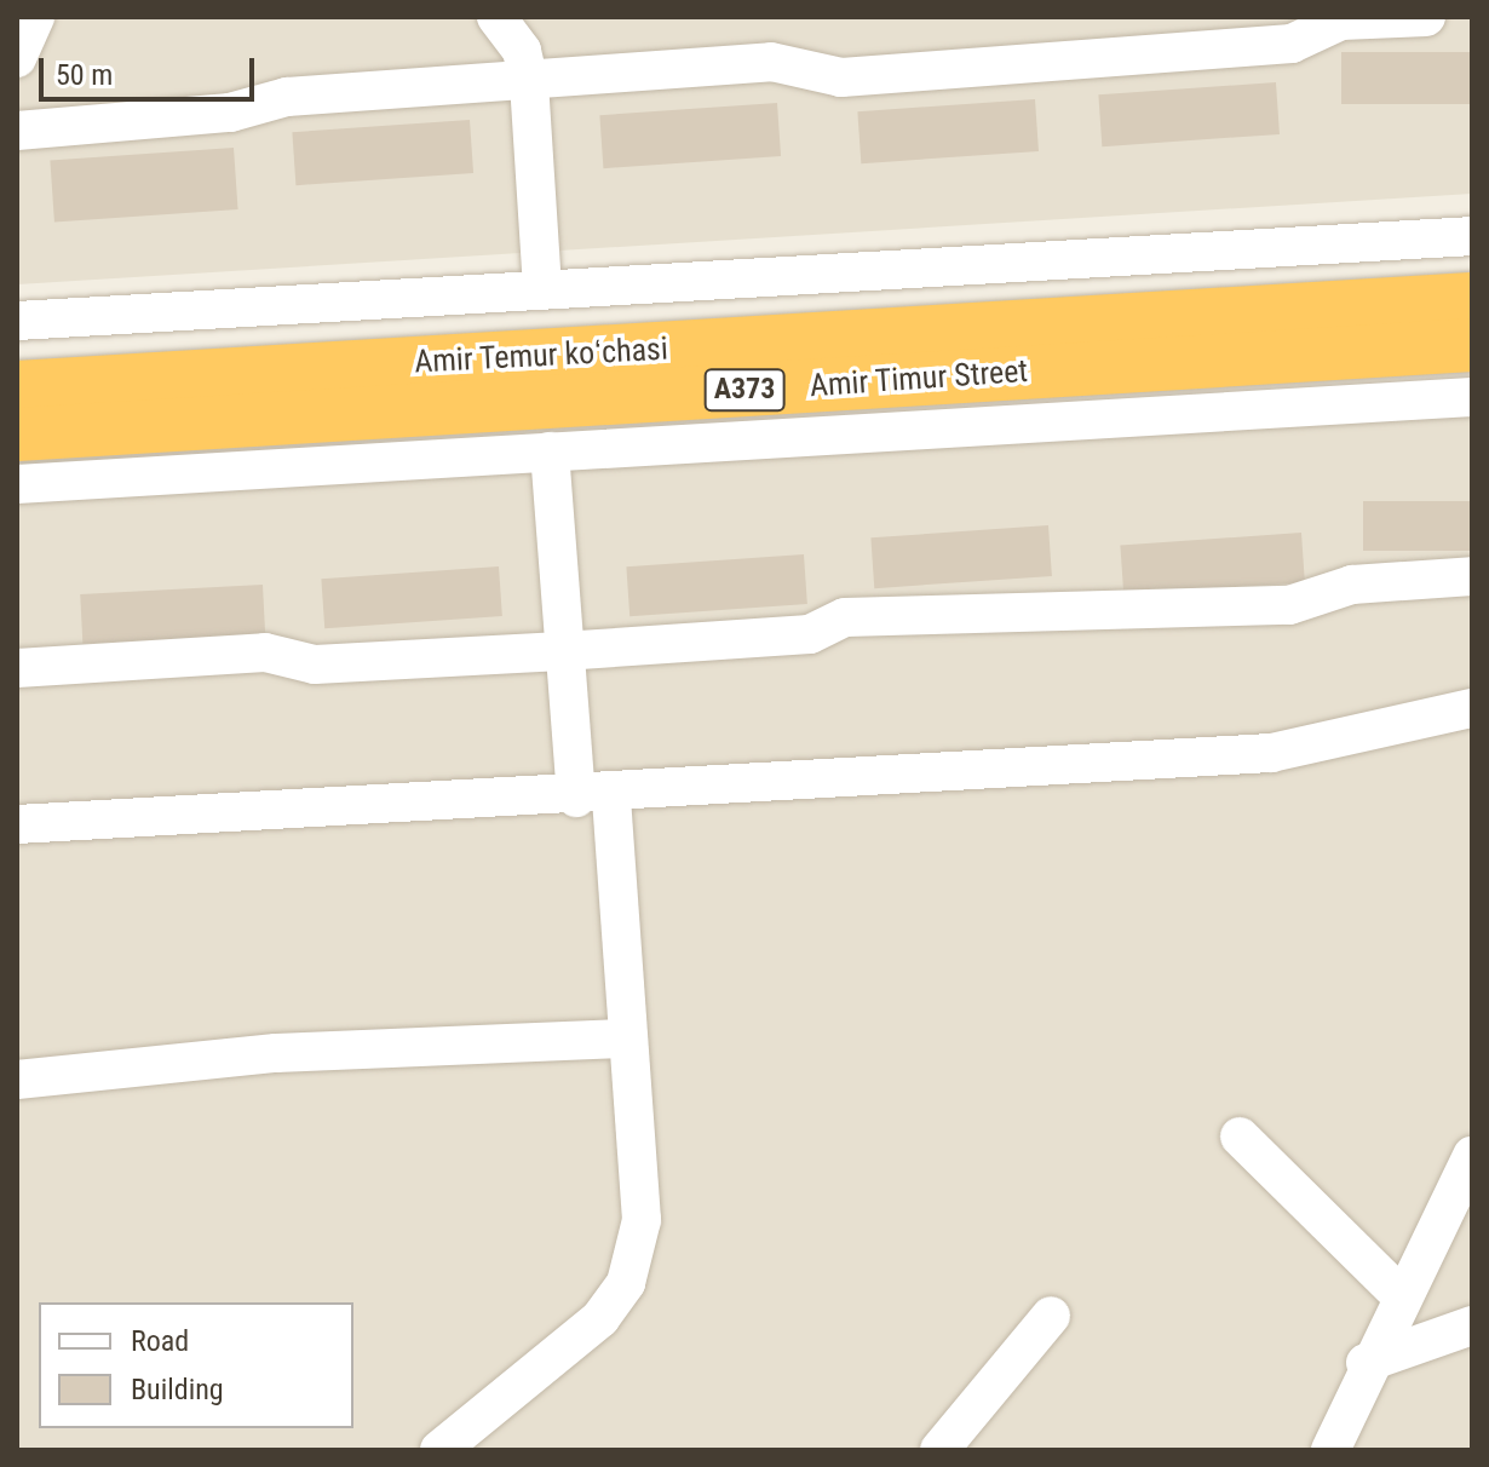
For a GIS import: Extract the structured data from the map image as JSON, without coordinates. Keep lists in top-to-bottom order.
{
  "streets": {
    "highway": ["Amir Temur koʻchasi", "Amir Timur Street", "A373"]
  },
  "legend": ["Road", "Building"],
  "scale_bar": "50 m"
}
